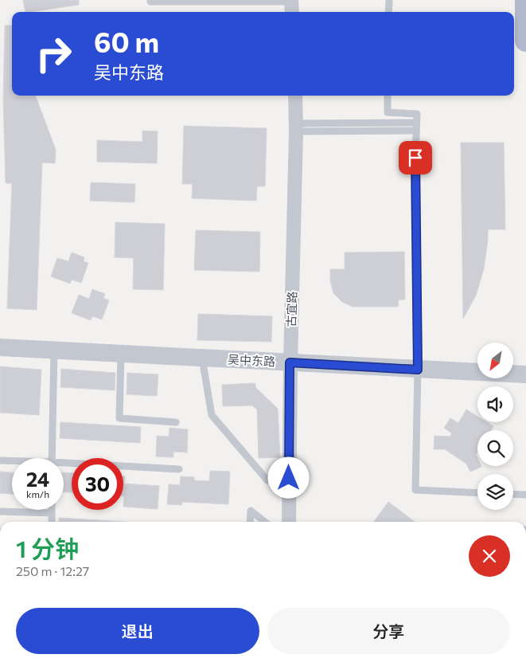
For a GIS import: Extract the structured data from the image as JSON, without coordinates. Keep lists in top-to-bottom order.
{
  "streets": {
    "street": ["古宜路", "吴中东路"]
  },
  "crossings": [
    ["古宜路", "吴中东路"]
  ],
  "north": "bottom left",
  "page": {
    "turn": ["60 m", "吴中东路"],
    "speed": "24 km/h",
    "limit": "30",
    "heading": ["1 分钟", "250 m · 12:27"],
    "buttons": ["退出", "分享"]
  }
}
